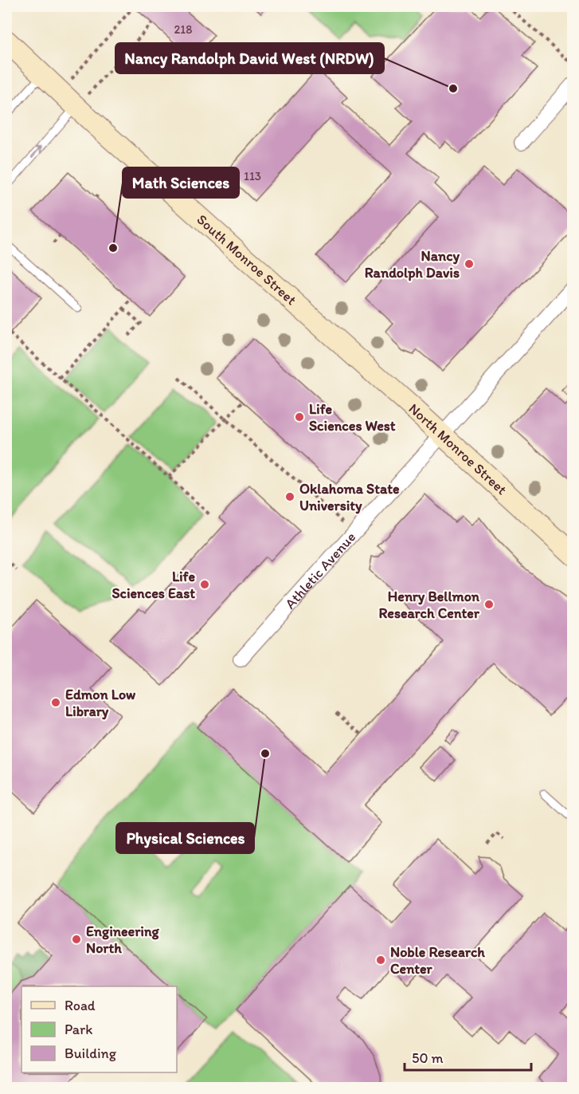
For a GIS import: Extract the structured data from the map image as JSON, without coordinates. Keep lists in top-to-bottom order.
{
  "streets": {
    "street": ["South Monroe Street", "North Monroe Street", "Athletic Avenue"]
  },
  "crossings": [
    ["South Monroe Street", "North Monroe Street"],
    ["North Monroe Street", "Athletic Avenue"]
  ],
  "places": [
    "Nancy Randolph David West (NRDW)",
    "Math Sciences",
    "Nancy Randolph Davis",
    "Life Sciences West",
    "Oklahoma State University",
    "Life Sciences East",
    "Henry Bellmon Research Center",
    "Edmon Low Library",
    "Physical Sciences",
    "Engineering North",
    "Noble Research Center"
  ],
  "house_numbers": ["218", "113"],
  "legend": ["Road", "Park", "Building"],
  "scale_bar": "50 m"
}
